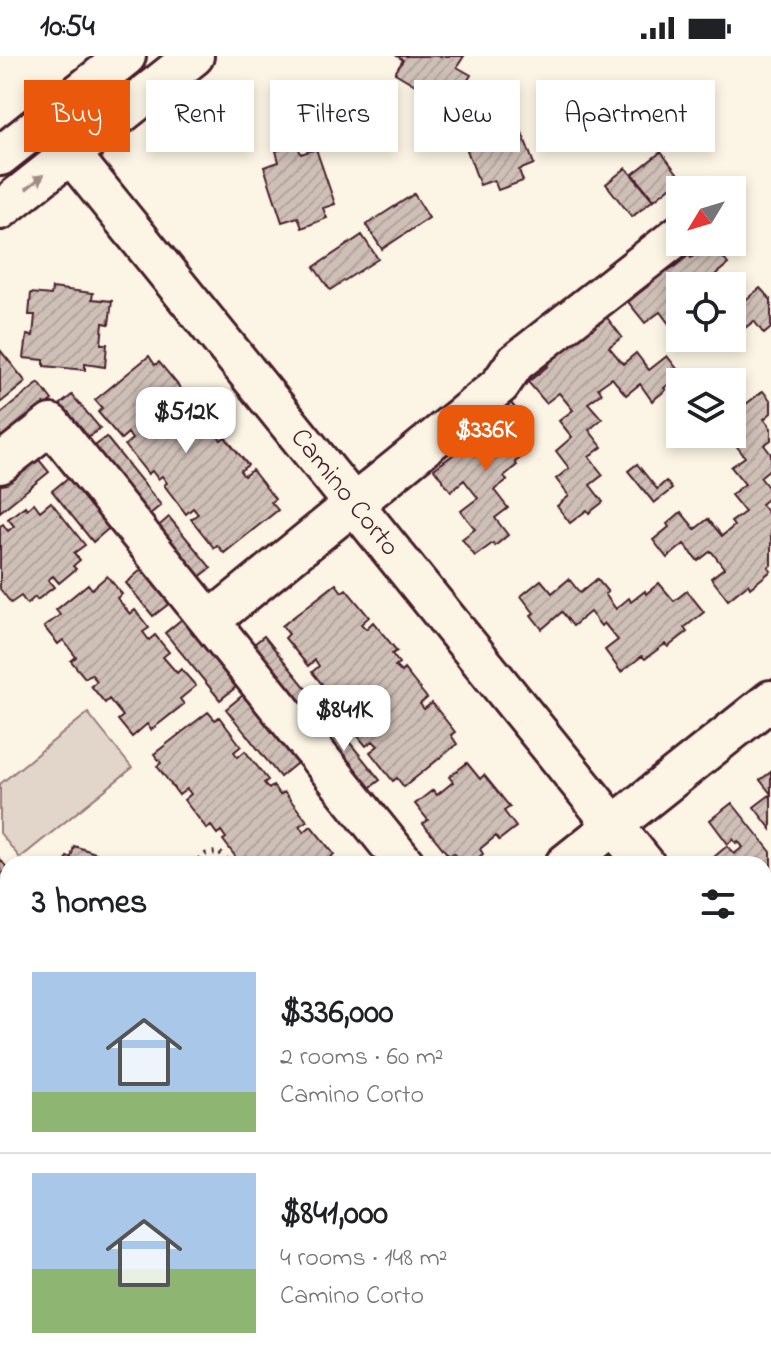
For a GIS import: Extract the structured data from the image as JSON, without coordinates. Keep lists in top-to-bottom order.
{
  "streets": {
    "street": ["Camino Corto"]
  },
  "north": "bottom left",
  "page": {
    "status": "10:54",
    "chip": [
      "Buy",
      "Rent",
      "Filters",
      "New",
      "Apartment"
    ],
    "price": ["$512K", "$336K", "$841K"],
    "heading": "3 homes",
    "list": [
      {
        "name": "$336,000",
        "note": "2 rooms · 60 m² · Camino Corto"
      },
      {
        "name": "$841,000",
        "note": "4 rooms · 148 m² · Camino Corto"
      }
    ]
  }
}
